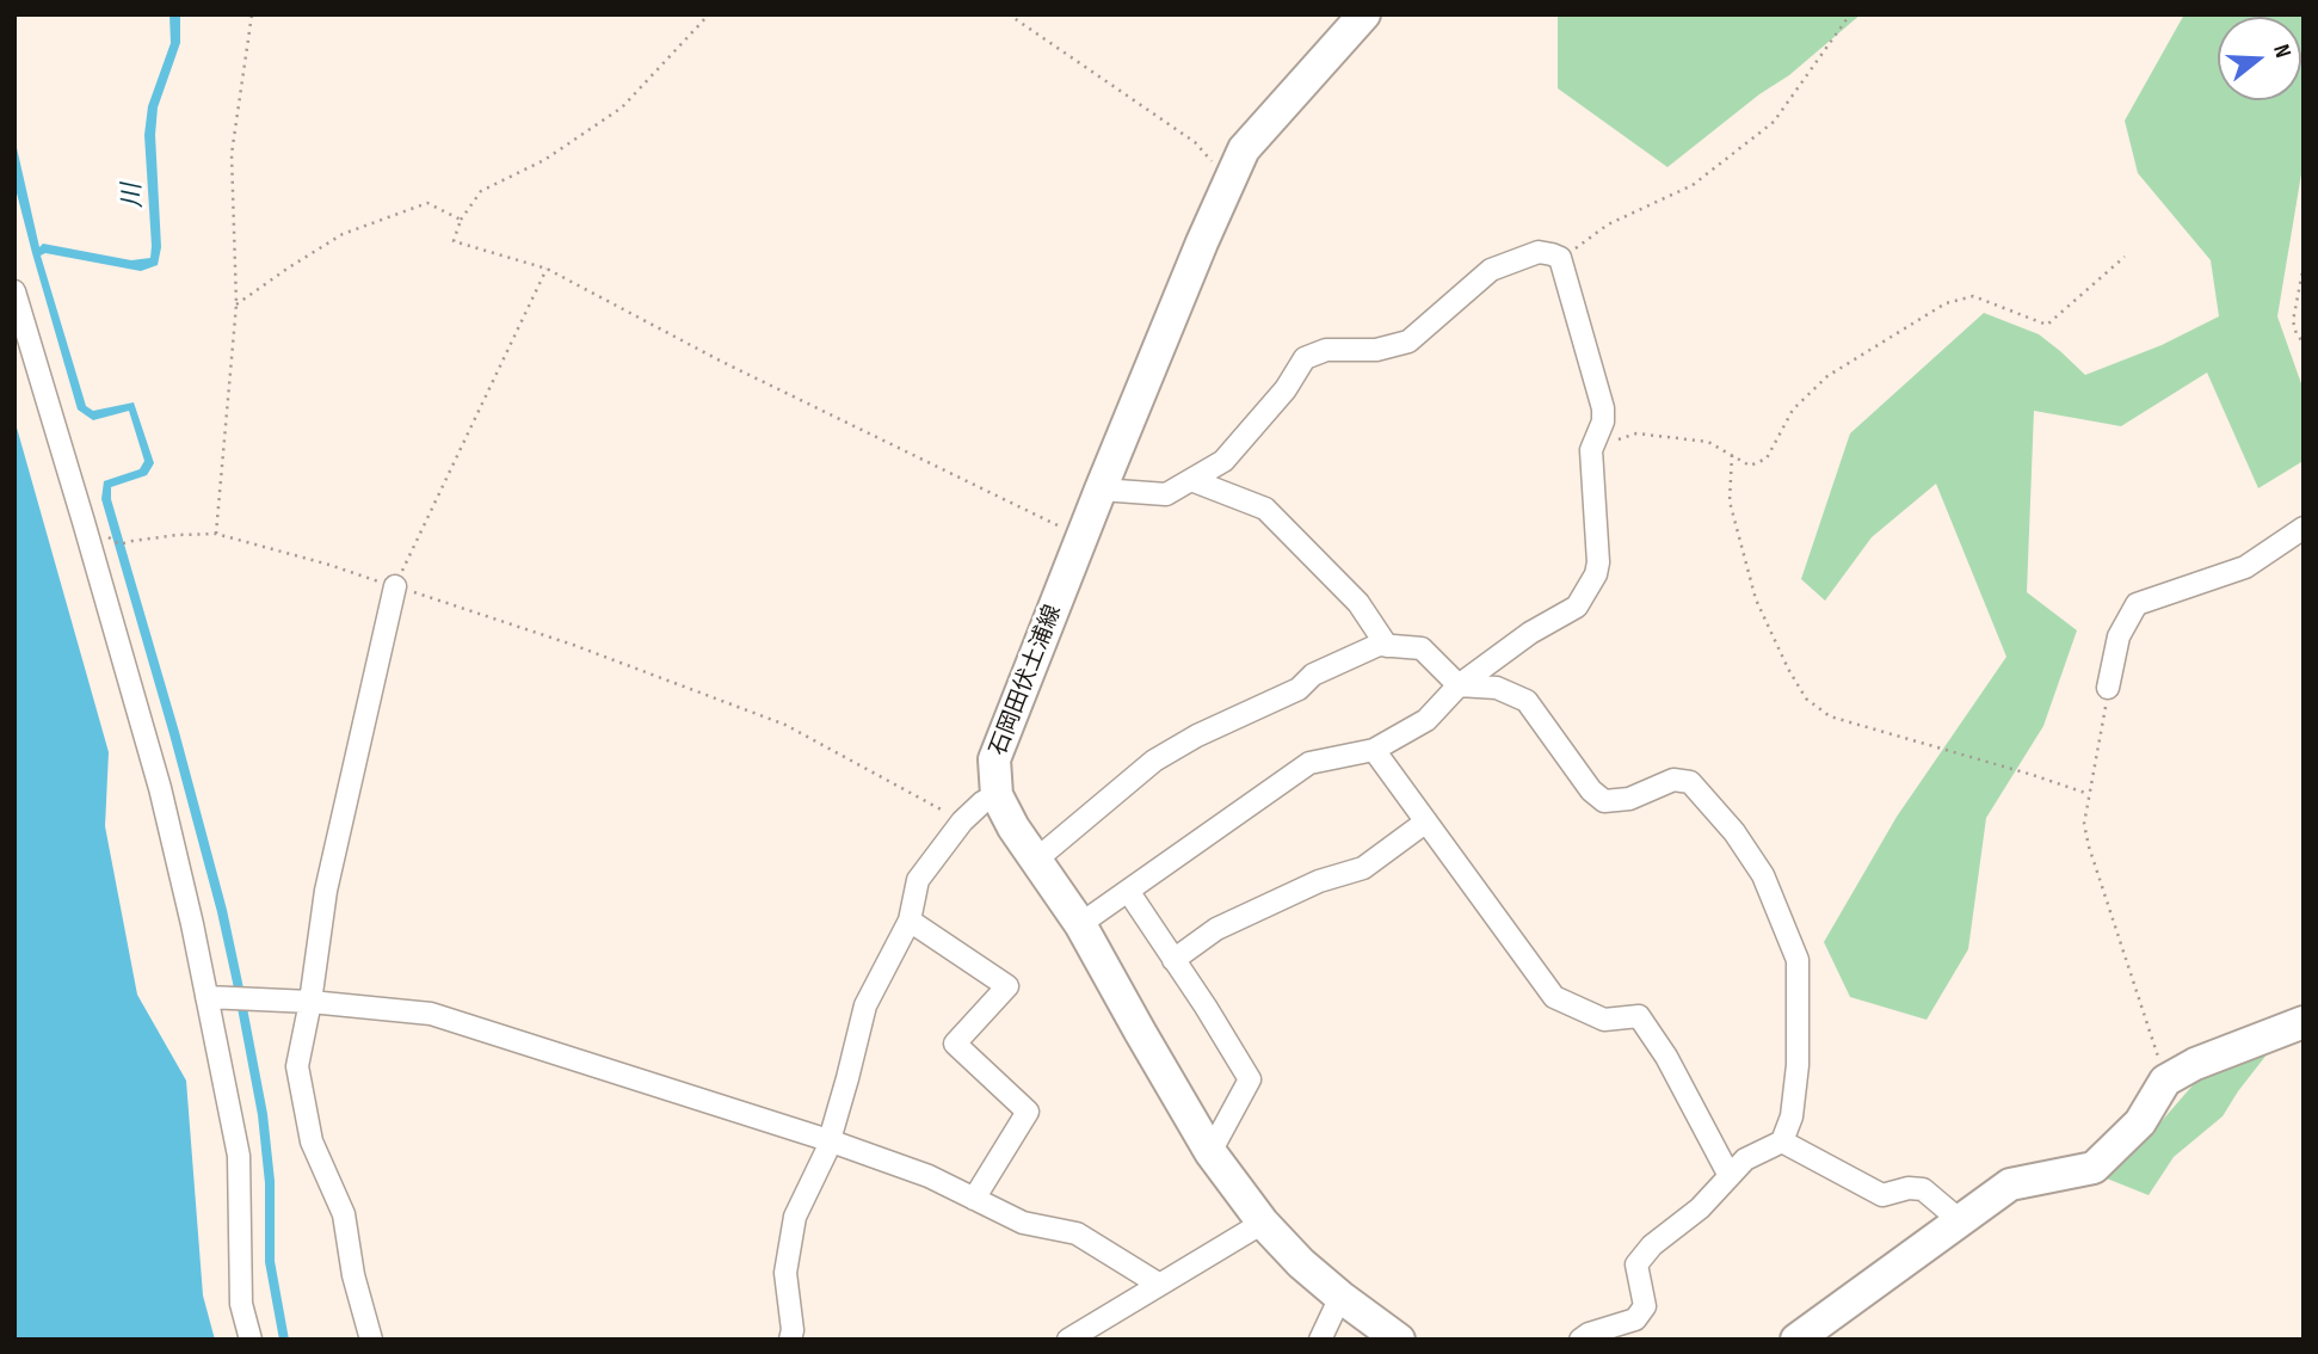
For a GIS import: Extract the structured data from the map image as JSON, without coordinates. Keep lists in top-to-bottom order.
{
  "streets": {
    "main road": ["石岡田伏土浦線"]
  },
  "water": ["川"],
  "north": "right"
}
